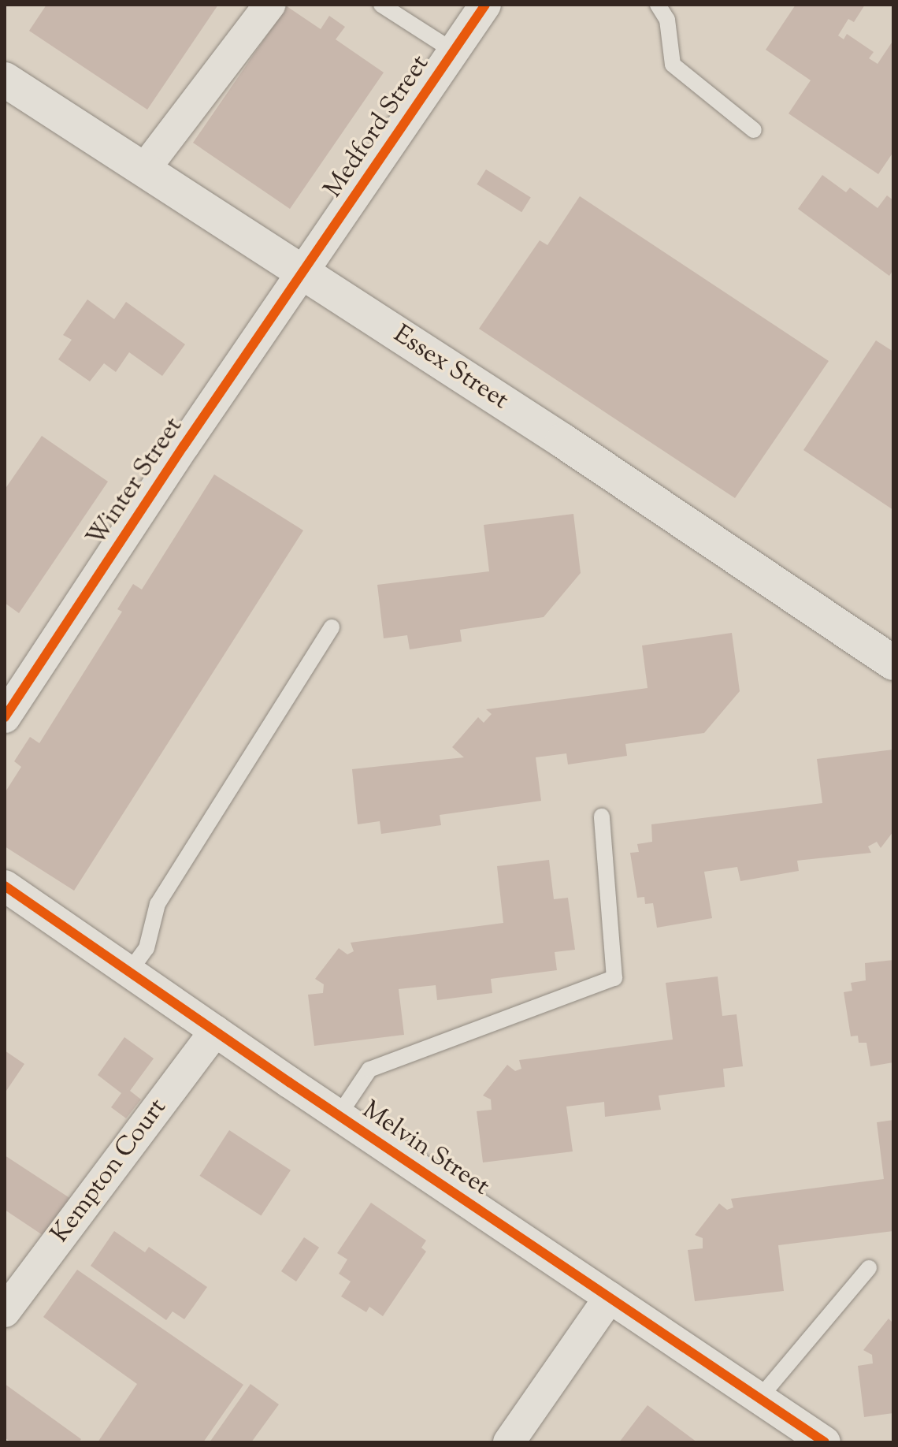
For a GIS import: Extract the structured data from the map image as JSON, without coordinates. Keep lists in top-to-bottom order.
{
  "streets": {
    "main road": ["Essex Street"],
    "street": [
      "Medford Street",
      "Winter Street",
      "Melvin Street",
      "Kempton Court"
    ]
  },
  "crossings": [
    ["Medford Street", "Essex Street"],
    ["Medford Street", "Winter Street"],
    ["Essex Street", "Winter Street"],
    ["Melvin Street", "Kempton Court"]
  ]
}
